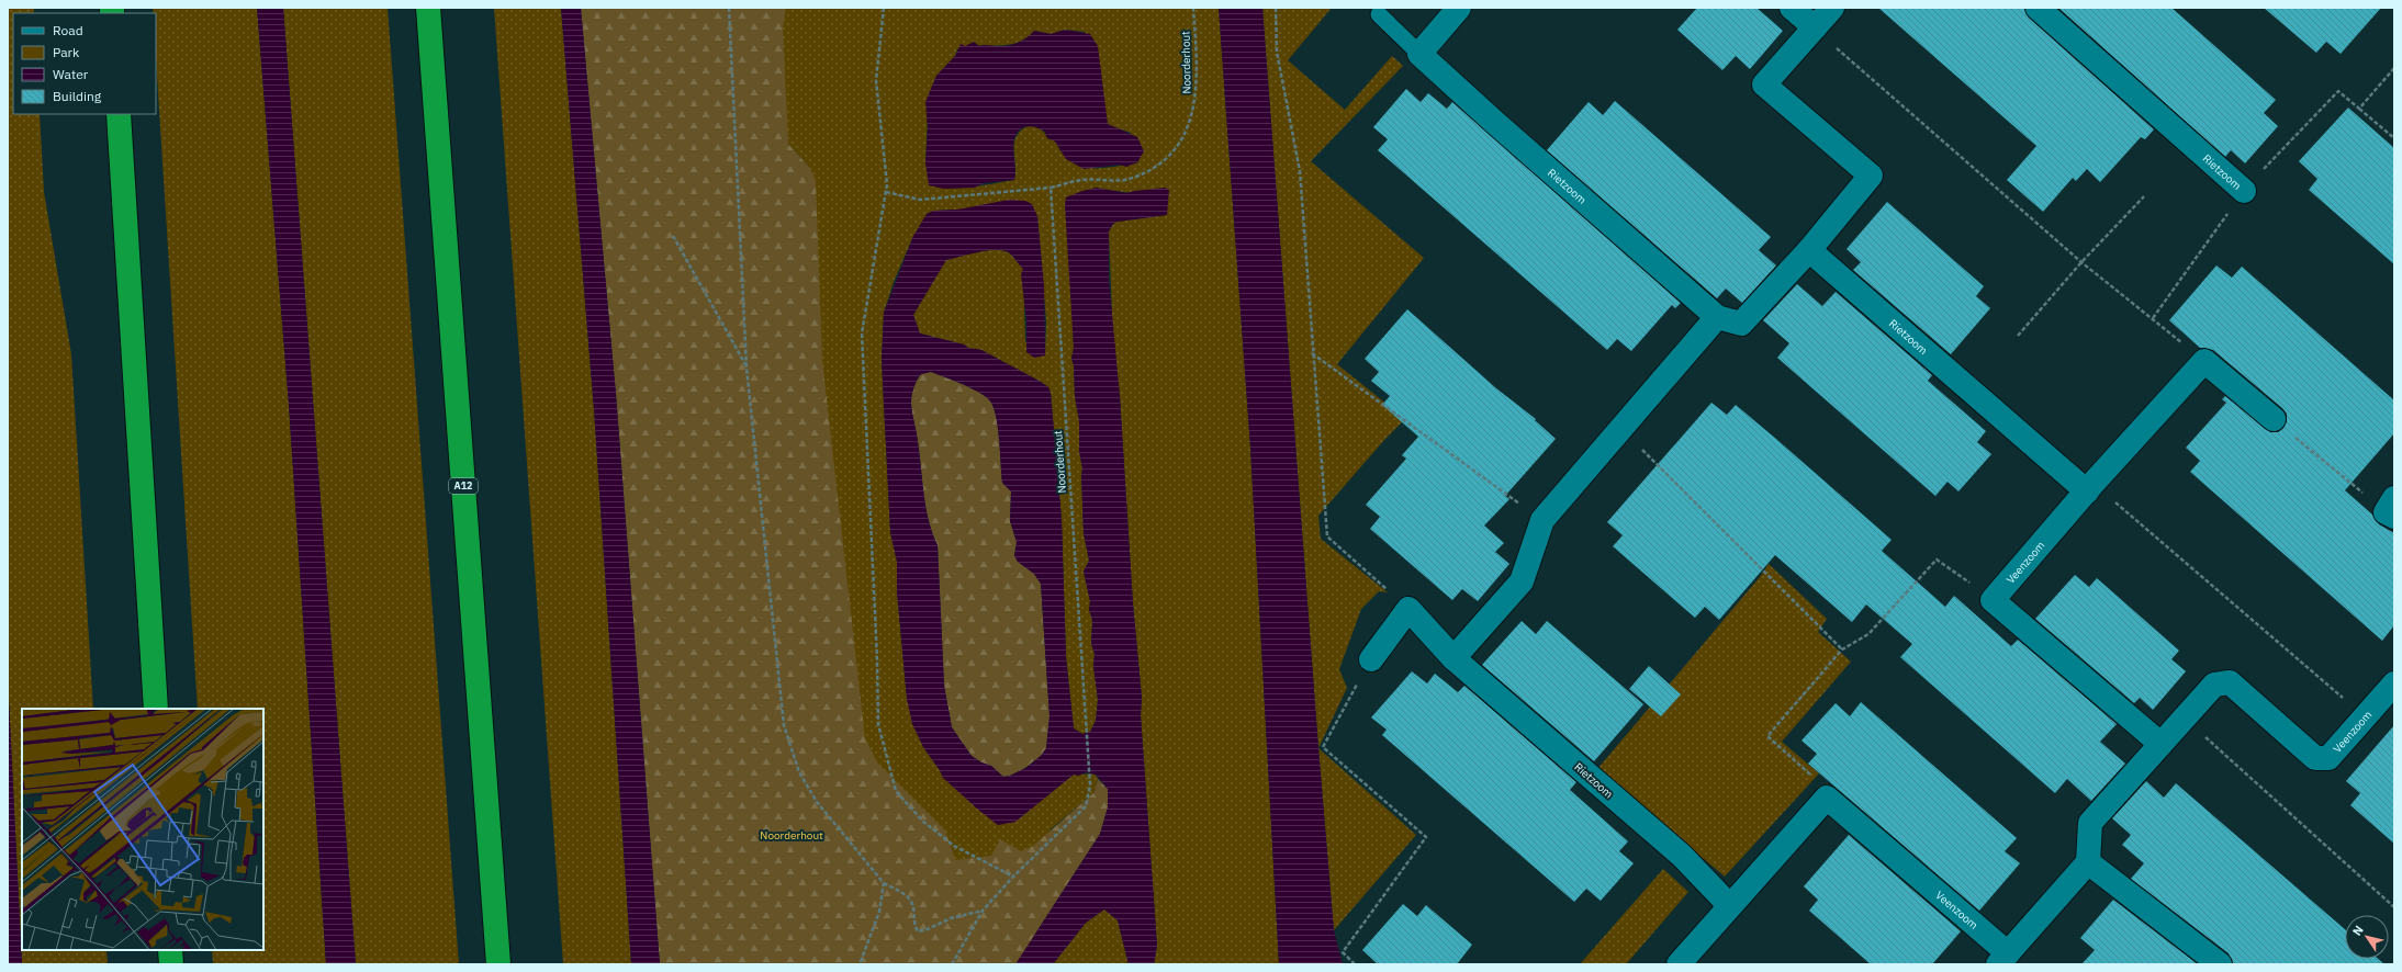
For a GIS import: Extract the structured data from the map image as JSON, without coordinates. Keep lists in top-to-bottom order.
{
  "streets": {
    "highway": ["A12"],
    "street": ["Rietzoom", "Veenzoom"],
    "path": ["Noorderhout"]
  },
  "crossings": [
    ["Rietzoom", "Veenzoom"]
  ],
  "parks": ["Noorderhout"],
  "legend": [
    "Road",
    "Park",
    "Water",
    "Building"
  ],
  "north": "top left"
}
